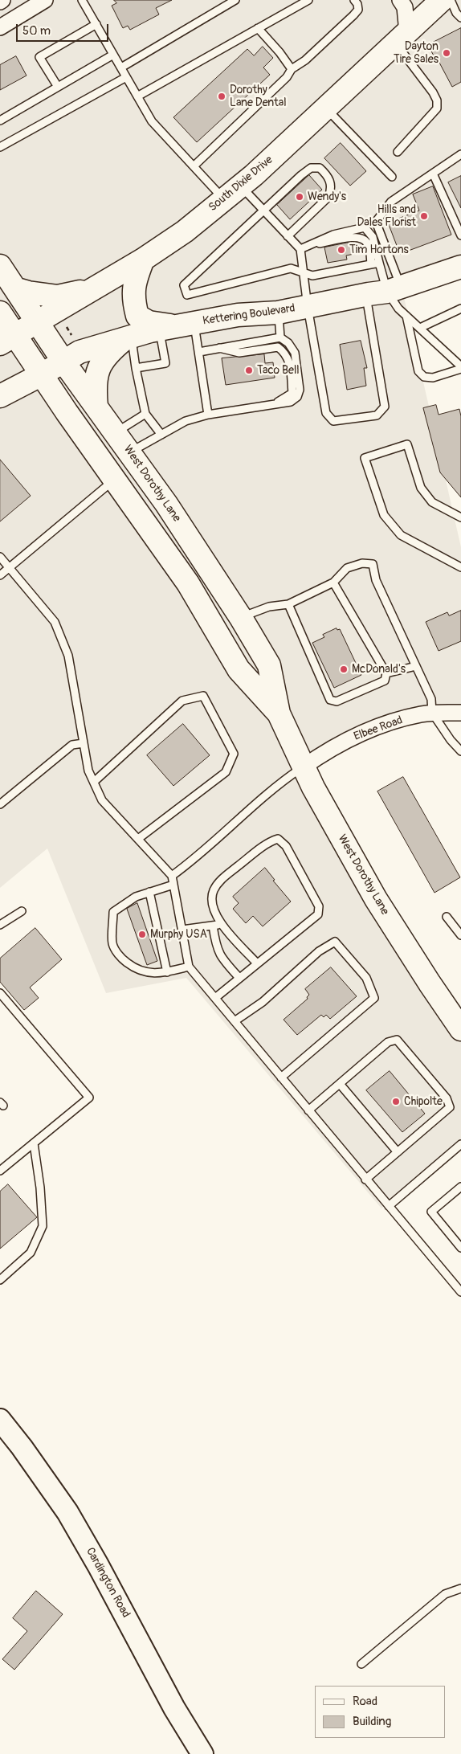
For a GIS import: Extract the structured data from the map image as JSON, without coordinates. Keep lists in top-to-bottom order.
{
  "streets": {
    "main road": ["South Dixie Drive", "Kettering Boulevard", "West Dorothy Lane"],
    "street": ["Elbee Road", "Cardington Road"]
  },
  "crossings": [
    ["South Dixie Drive", "West Dorothy Lane"],
    ["Kettering Boulevard", "West Dorothy Lane"],
    ["West Dorothy Lane", "Elbee Road"]
  ],
  "places": [
    "Dayton Tire Sales",
    "Dorothy Lane Dental",
    "Wendy's",
    "Hills and Dales Florist",
    "Tim Hortons",
    "Taco Bell",
    "McDonald's",
    "Murphy USA",
    "Chipolte"
  ],
  "legend": ["Road", "Building"],
  "scale_bar": "50 m"
}
